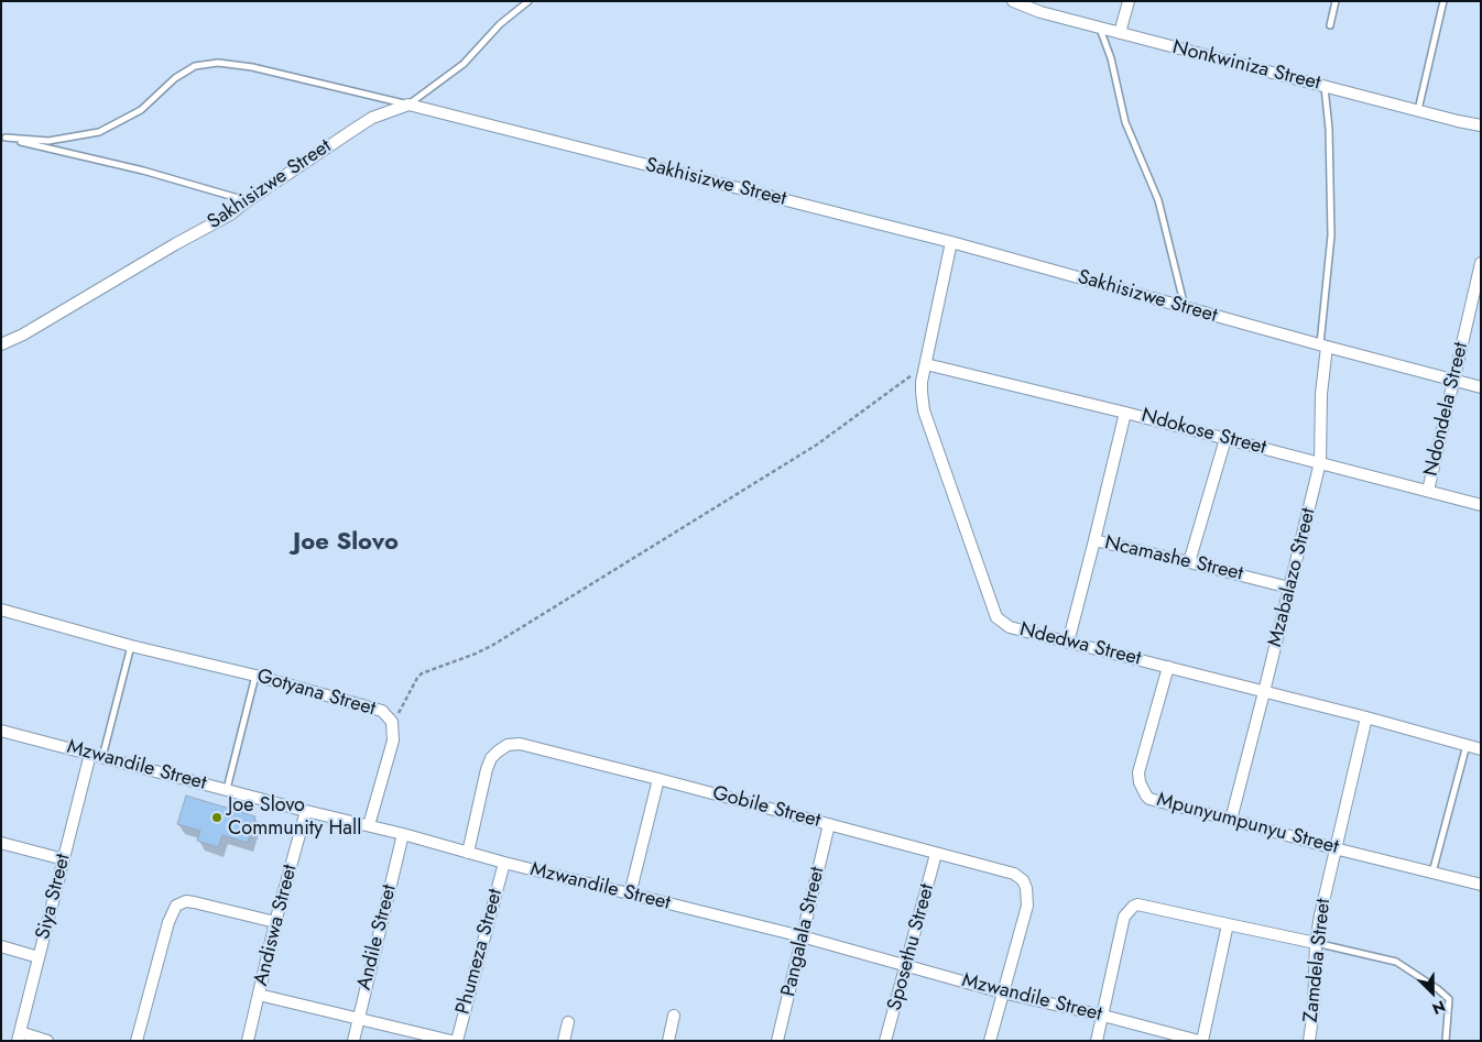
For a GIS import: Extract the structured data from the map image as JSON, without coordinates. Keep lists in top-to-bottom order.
{
  "streets": {
    "street": [
      "Nonkwiniza Street",
      "Sakhisizwe Street",
      "Ndondela Street",
      "Ndokose Street",
      "Ncamashe Street",
      "Mzabalazo Street",
      "Ndedwa Street",
      "Gotyana Street",
      "Mzwandile Street",
      "Gobile Street",
      "Mpunyumpunyu Street",
      "Siya Street",
      "Andiswa Street",
      "Pangalala Street",
      "Andile Street",
      "Sposethu Street",
      "Phumeza Street",
      "Zamdela Street"
    ]
  },
  "crossings": [
    ["Sakhisizwe Street", "Ndondela Street"],
    ["Sakhisizwe Street", "Mzabalazo Street"],
    ["Sakhisizwe Street", "Ndedwa Street"],
    ["Ndondela Street", "Ndokose Street"],
    ["Ndokose Street", "Mzabalazo Street"],
    ["Ndokose Street", "Ndedwa Street"],
    ["Ncamashe Street", "Mzabalazo Street"],
    ["Ncamashe Street", "Ndedwa Street"],
    ["Mzabalazo Street", "Ndedwa Street"],
    ["Mzabalazo Street", "Mpunyumpunyu Street"],
    ["Ndedwa Street", "Mpunyumpunyu Street"],
    ["Ndedwa Street", "Zamdela Street"],
    ["Gotyana Street", "Mzwandile Street"],
    ["Mzwandile Street", "Gobile Street"],
    ["Mzwandile Street", "Siya Street"],
    ["Mzwandile Street", "Andiswa Street"],
    ["Mzwandile Street", "Pangalala Street"],
    ["Mzwandile Street", "Andile Street"],
    ["Mzwandile Street", "Sposethu Street"],
    ["Mzwandile Street", "Phumeza Street"],
    ["Gobile Street", "Pangalala Street"],
    ["Gobile Street", "Sposethu Street"],
    ["Mpunyumpunyu Street", "Zamdela Street"]
  ],
  "districts": ["Joe Slovo"],
  "places": ["Joe Slovo Community Hall"],
  "north": "bottom right"
}
